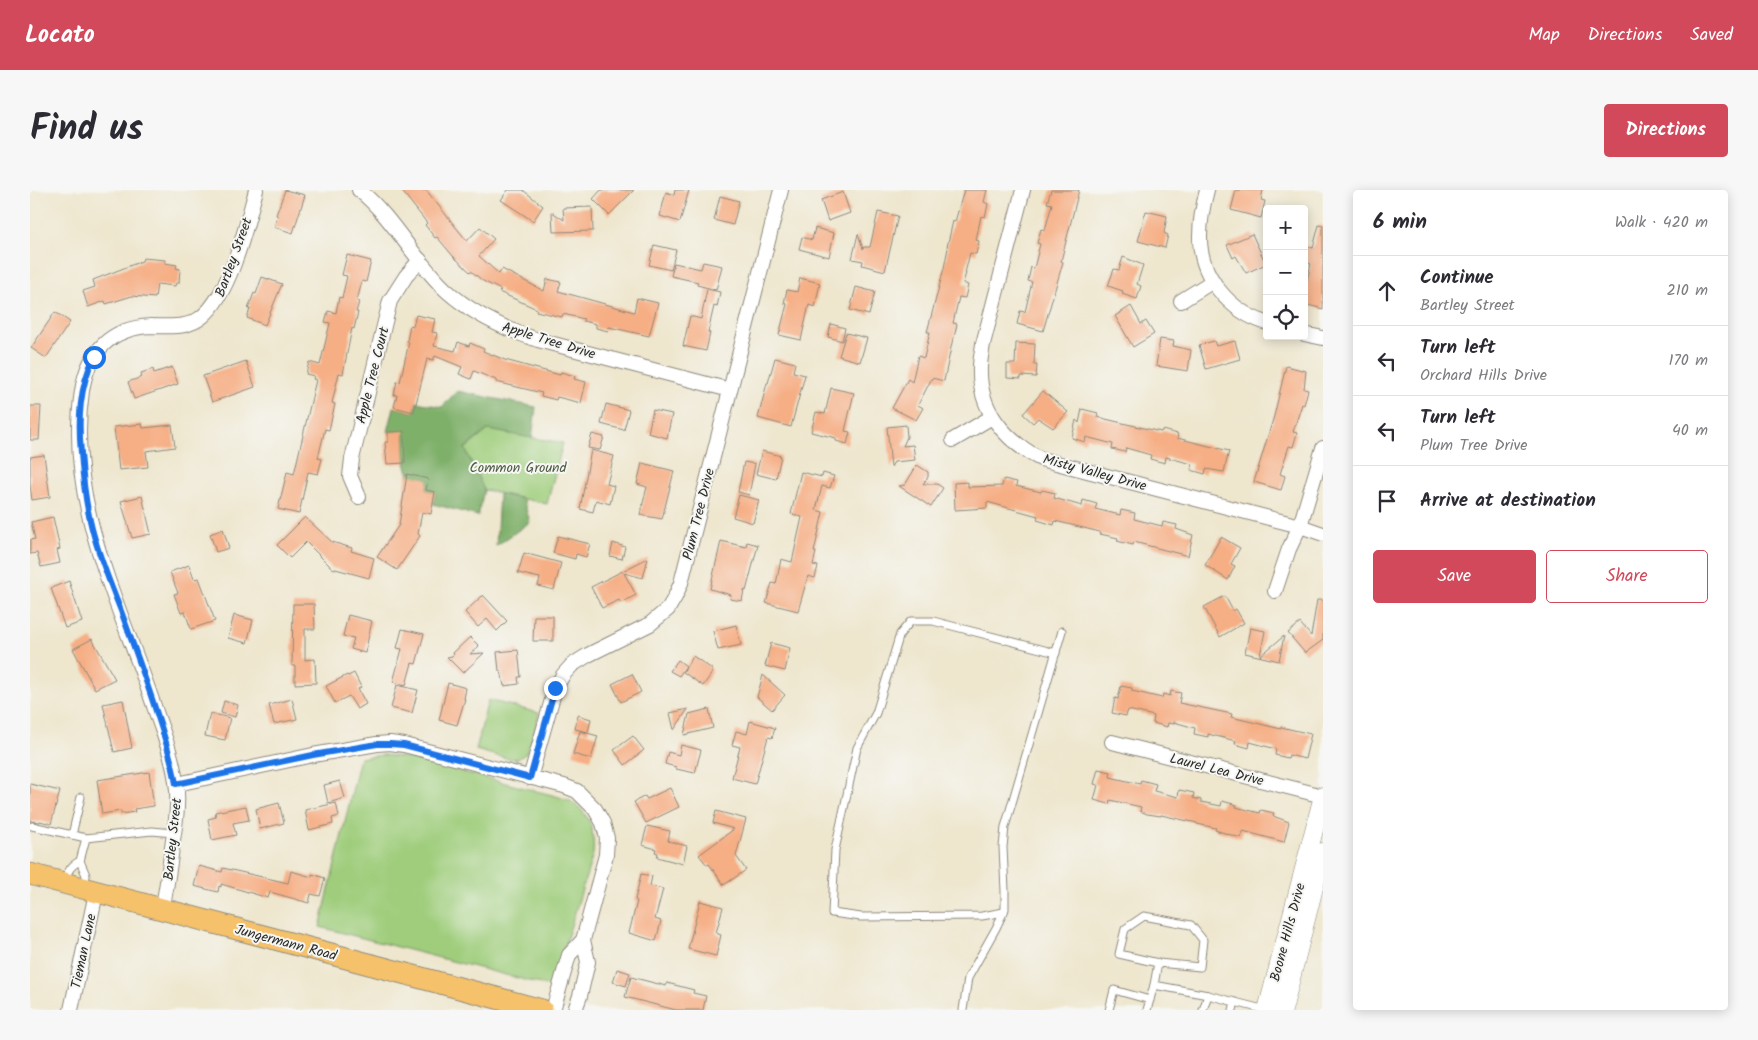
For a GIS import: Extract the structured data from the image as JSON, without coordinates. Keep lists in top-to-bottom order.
{
  "streets": {
    "main road": ["Jungermann Road"],
    "street": [
      "Bartley Street",
      "Apple Tree Drive",
      "Apple Tree Court",
      "Misty Valley Drive",
      "Plum Tree Drive",
      "Laurel Lea Drive",
      "Boone Hills Drive",
      "Tieman Lane"
    ]
  },
  "crossings": [
    ["Bartley Street", "Jungermann Road"],
    ["Apple Tree Drive", "Apple Tree Court"],
    ["Apple Tree Drive", "Plum Tree Drive"],
    ["Laurel Lea Drive", "Boone Hills Drive"],
    ["Jungermann Road", "Tieman Lane"]
  ],
  "parks": ["Common Ground"],
  "page": {
    "header": "Locato",
    "nav": ["Map", "Directions", "Saved"],
    "title": "Find us",
    "buttons": [
      "Directions",
      ["Save", "Share"]
    ],
    "heading": ["6 min", "Walk · 420 m"],
    "map_buttons": ["+", "−"],
    "list": [
      ["Continue", "Bartley Street", "210 m"],
      ["Turn left", "Orchard Hills Drive", "170 m"],
      ["Turn left", "Plum Tree Drive", "40 m"],
      "Arrive at destination"
    ]
  }
}
